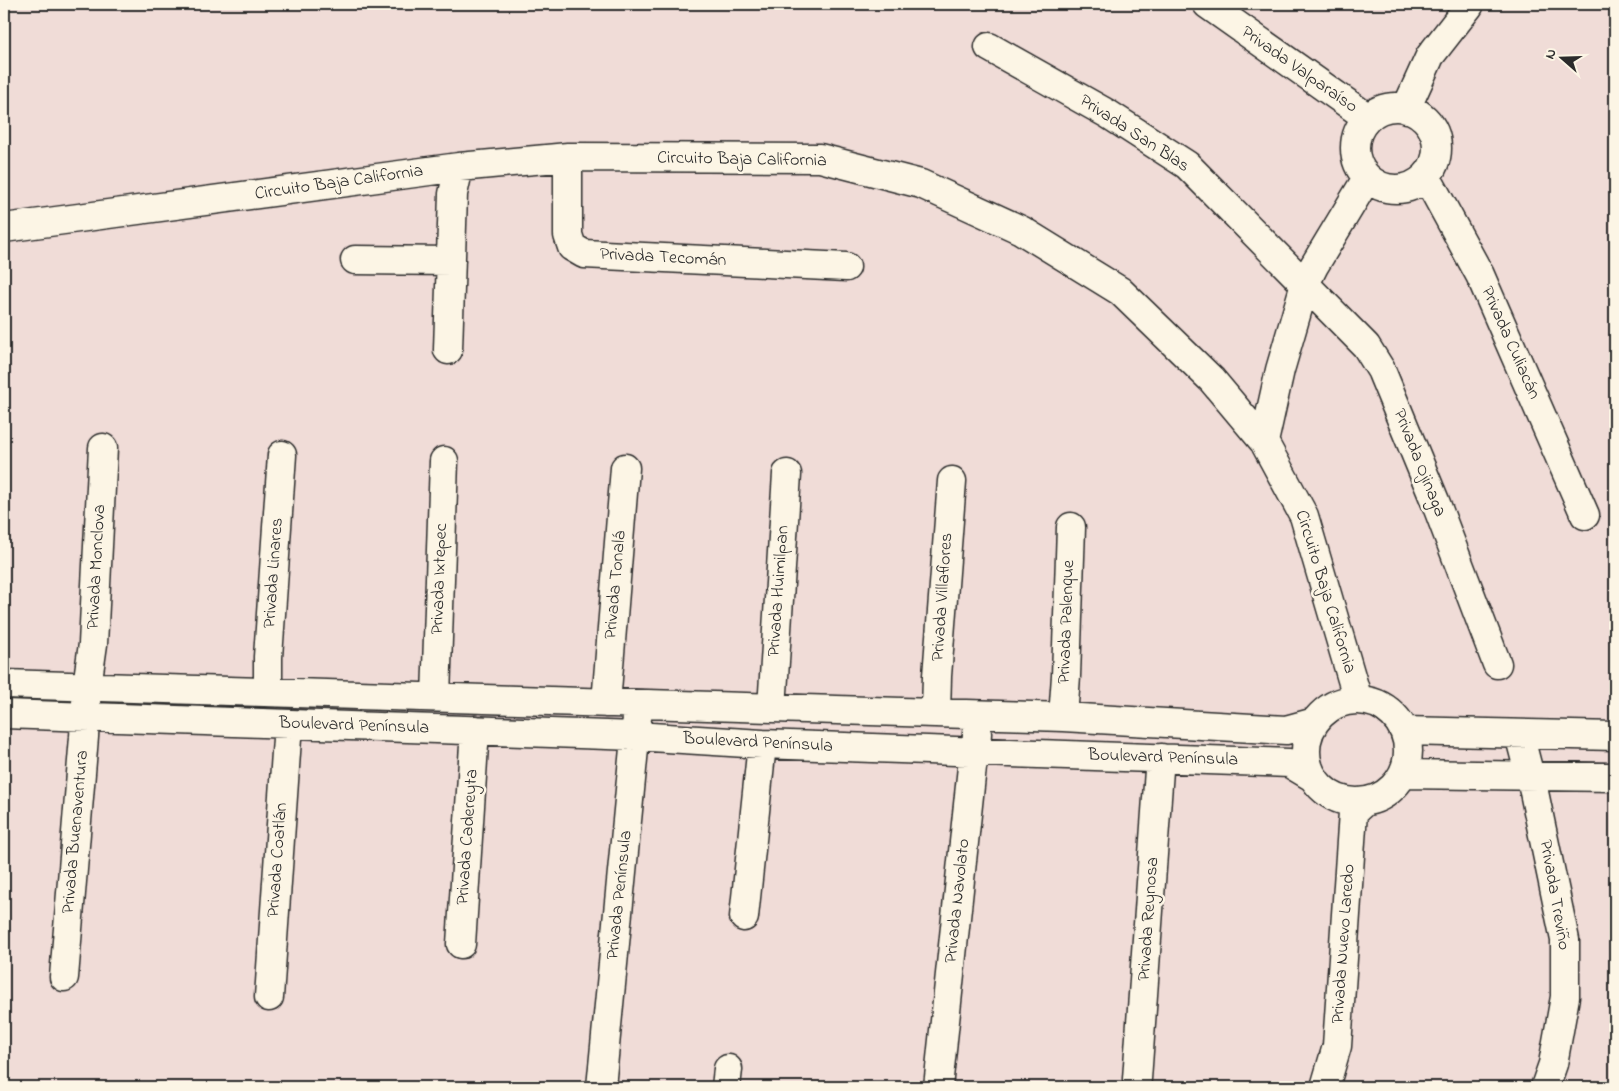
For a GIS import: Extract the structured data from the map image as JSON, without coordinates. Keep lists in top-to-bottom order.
{
  "streets": {
    "street": [
      "Privada Valparaíso",
      "Privada San Blas",
      "Circuito Baja California",
      "Privada Tecomán",
      "Privada Culiacán",
      "Privada Ojinaga",
      "Privada Monclova",
      "Privada Linares",
      "Privada Ixtepec",
      "Privada Tonalá",
      "Privada Huimilpan",
      "Privada Villaflores",
      "Privada Palenque",
      "Boulevard Península",
      "Privada Buenaventura",
      "Privada Cadereyta",
      "Privada Coatlán",
      "Privada Península",
      "Privada Treviño",
      "Privada Navolato",
      "Privada Reynosa",
      "Privada Nuevo Laredo"
    ]
  },
  "crossings": [
    ["Privada Valparaíso", "Privada Culiacán"],
    ["Privada San Blas", "Privada Ojinaga"],
    ["Circuito Baja California", "Privada Tecomán"],
    ["Circuito Baja California", "Boulevard Península"],
    ["Circuito Baja California", "Privada Nuevo Laredo"],
    ["Privada Monclova", "Boulevard Península"],
    ["Privada Monclova", "Privada Buenaventura"],
    ["Privada Linares", "Boulevard Península"],
    ["Privada Ixtepec", "Boulevard Península"],
    ["Privada Tonalá", "Boulevard Península"],
    ["Privada Huimilpan", "Boulevard Península"],
    ["Privada Villaflores", "Boulevard Península"],
    ["Privada Palenque", "Boulevard Península"],
    ["Boulevard Península", "Privada Buenaventura"],
    ["Boulevard Península", "Privada Cadereyta"],
    ["Boulevard Península", "Privada Coatlán"],
    ["Boulevard Península", "Privada Península"],
    ["Boulevard Península", "Privada Navolato"],
    ["Boulevard Península", "Privada Reynosa"],
    ["Boulevard Península", "Privada Nuevo Laredo"]
  ],
  "north": "left"
}
